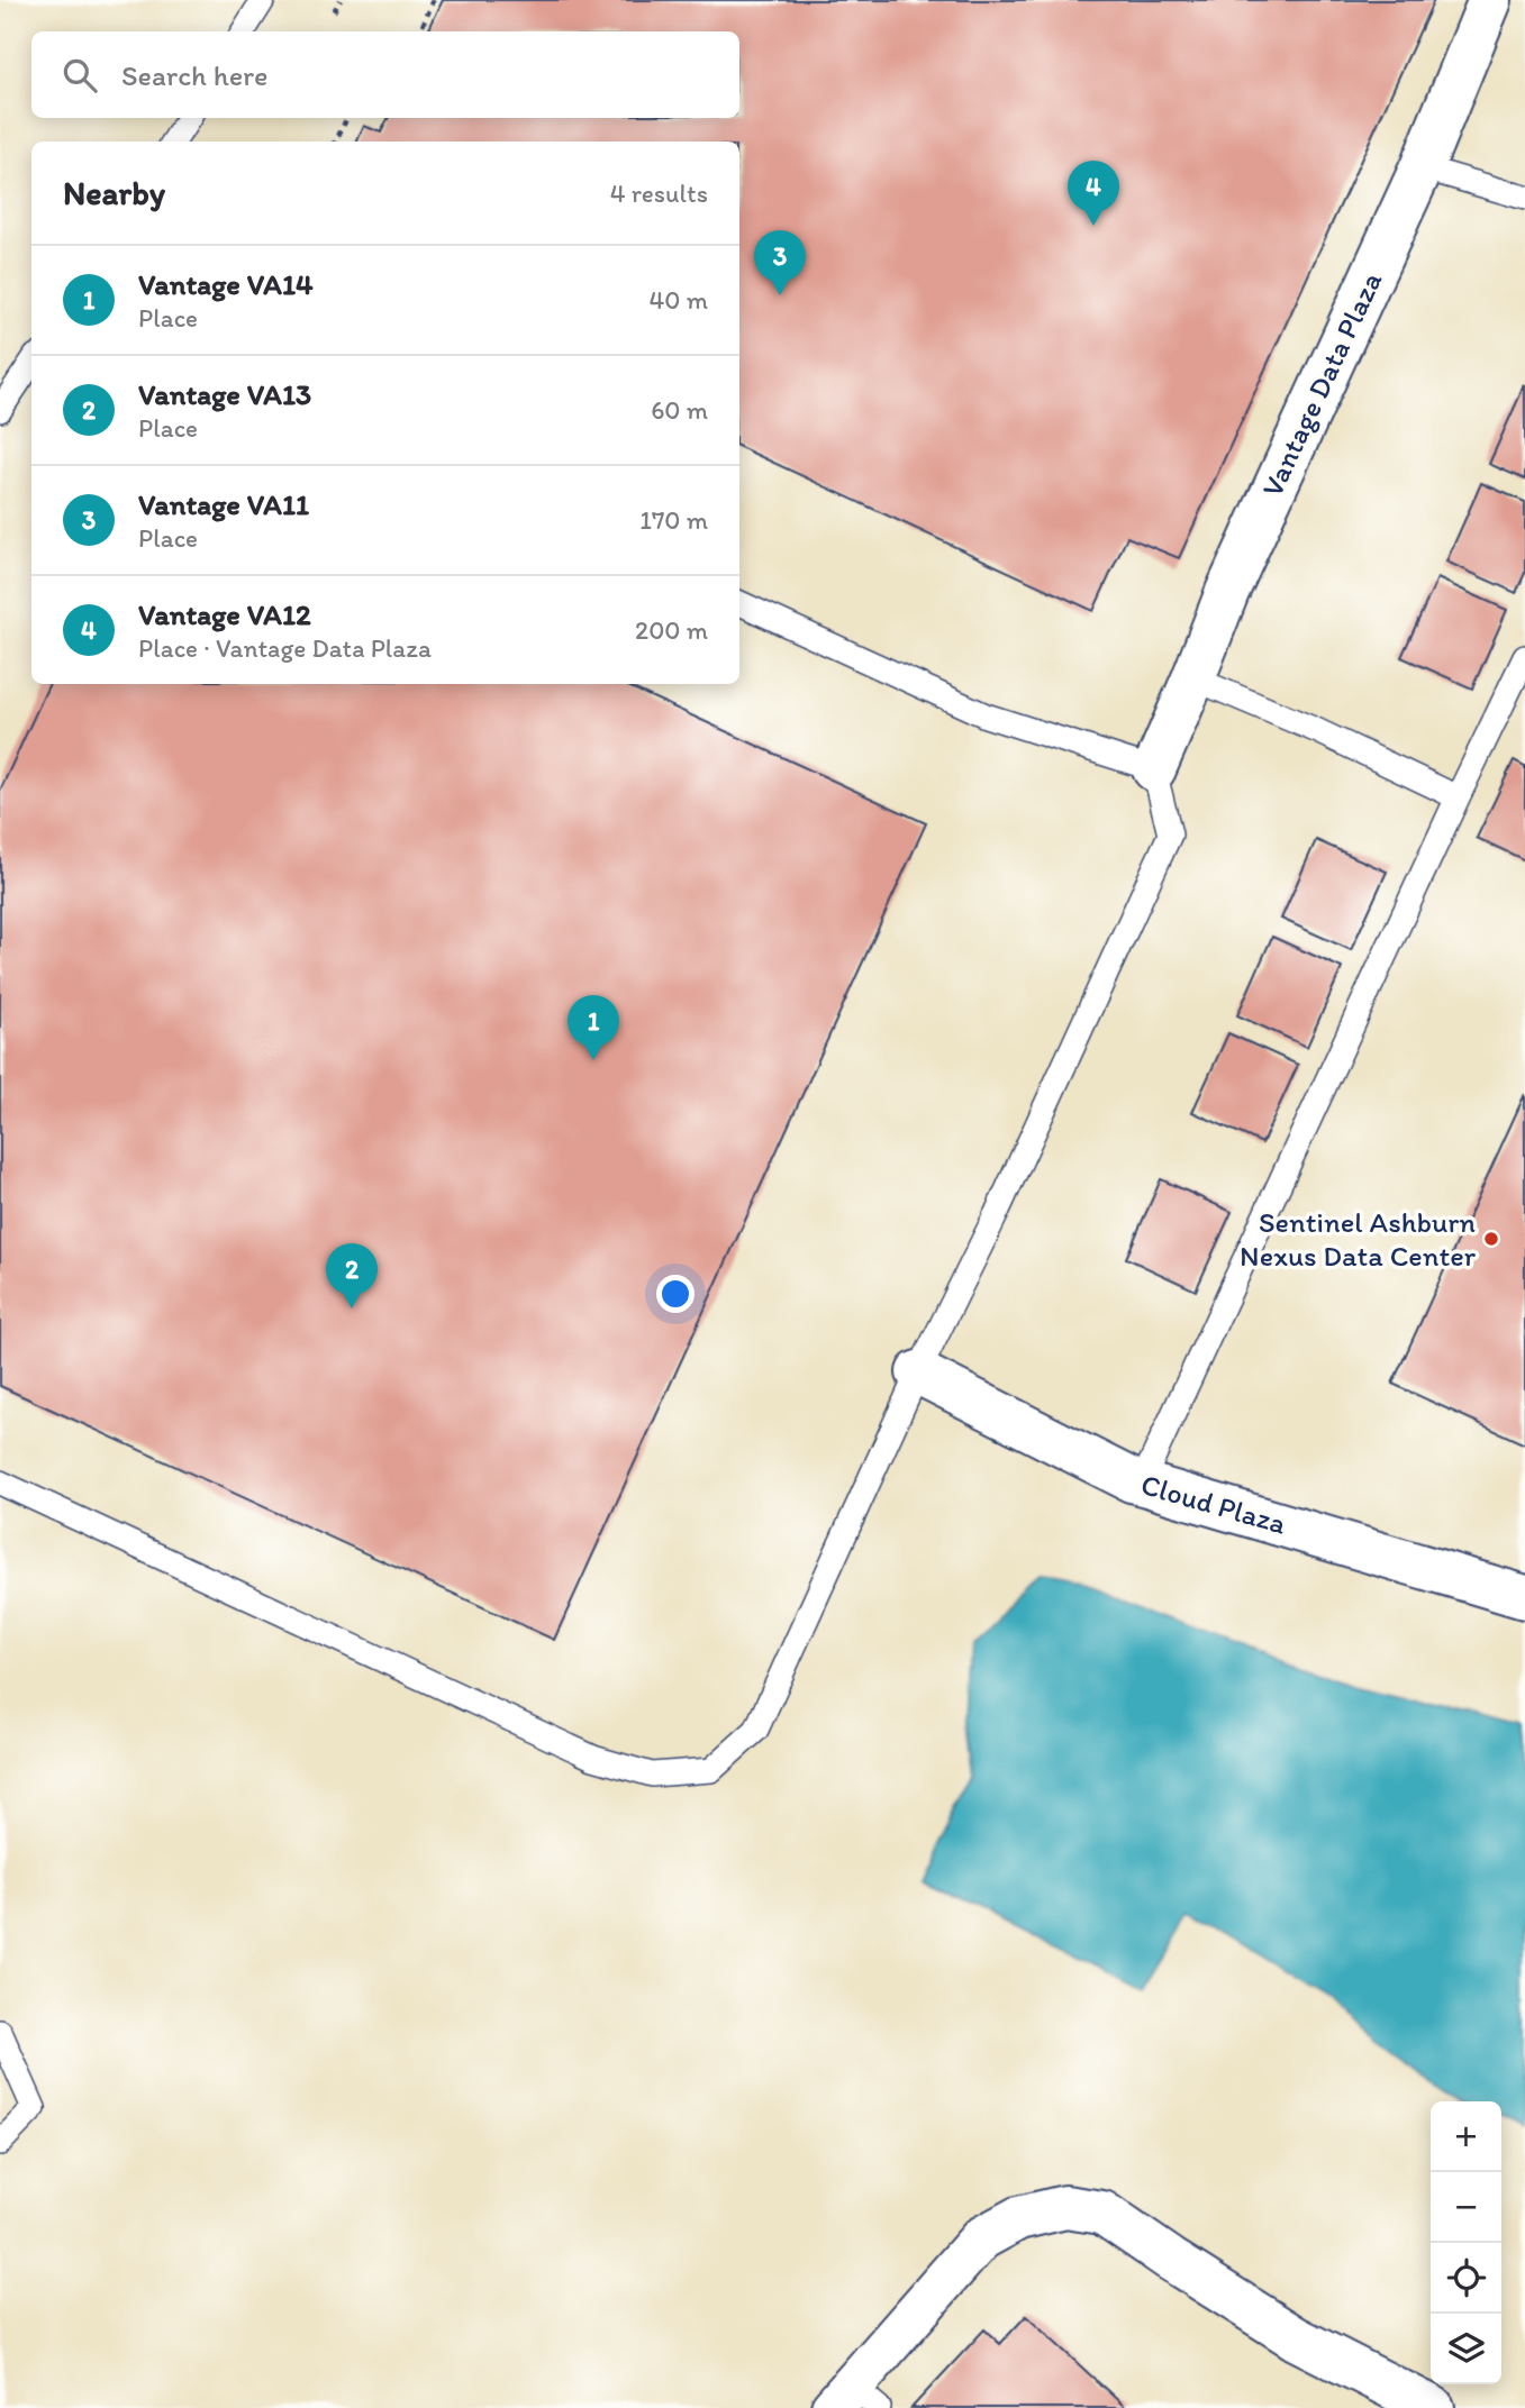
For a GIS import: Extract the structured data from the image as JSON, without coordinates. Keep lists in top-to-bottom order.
{
  "streets": {
    "street": ["Vantage Data Plaza", "Cloud Plaza"]
  },
  "places": ["Sentinel Ashburn Nexus Data Center"],
  "page": {
    "search": "Search here",
    "heading": ["Nearby", "4 results"],
    "pins": [
      "4",
      "3",
      "1",
      "2"
    ],
    "list": [
      {
        "mark": "1",
        "name": "Vantage VA14",
        "note": "Place",
        "value": "40 m"
      },
      {
        "mark": "2",
        "name": "Vantage VA13",
        "note": "Place",
        "value": "60 m"
      },
      {
        "mark": "3",
        "name": "Vantage VA11",
        "note": "Place",
        "value": "170 m"
      },
      {
        "mark": "4",
        "name": "Vantage VA12",
        "note": "Place · Vantage Data Plaza",
        "value": "200 m"
      }
    ],
    "map_buttons": ["+", "−"]
  }
}
